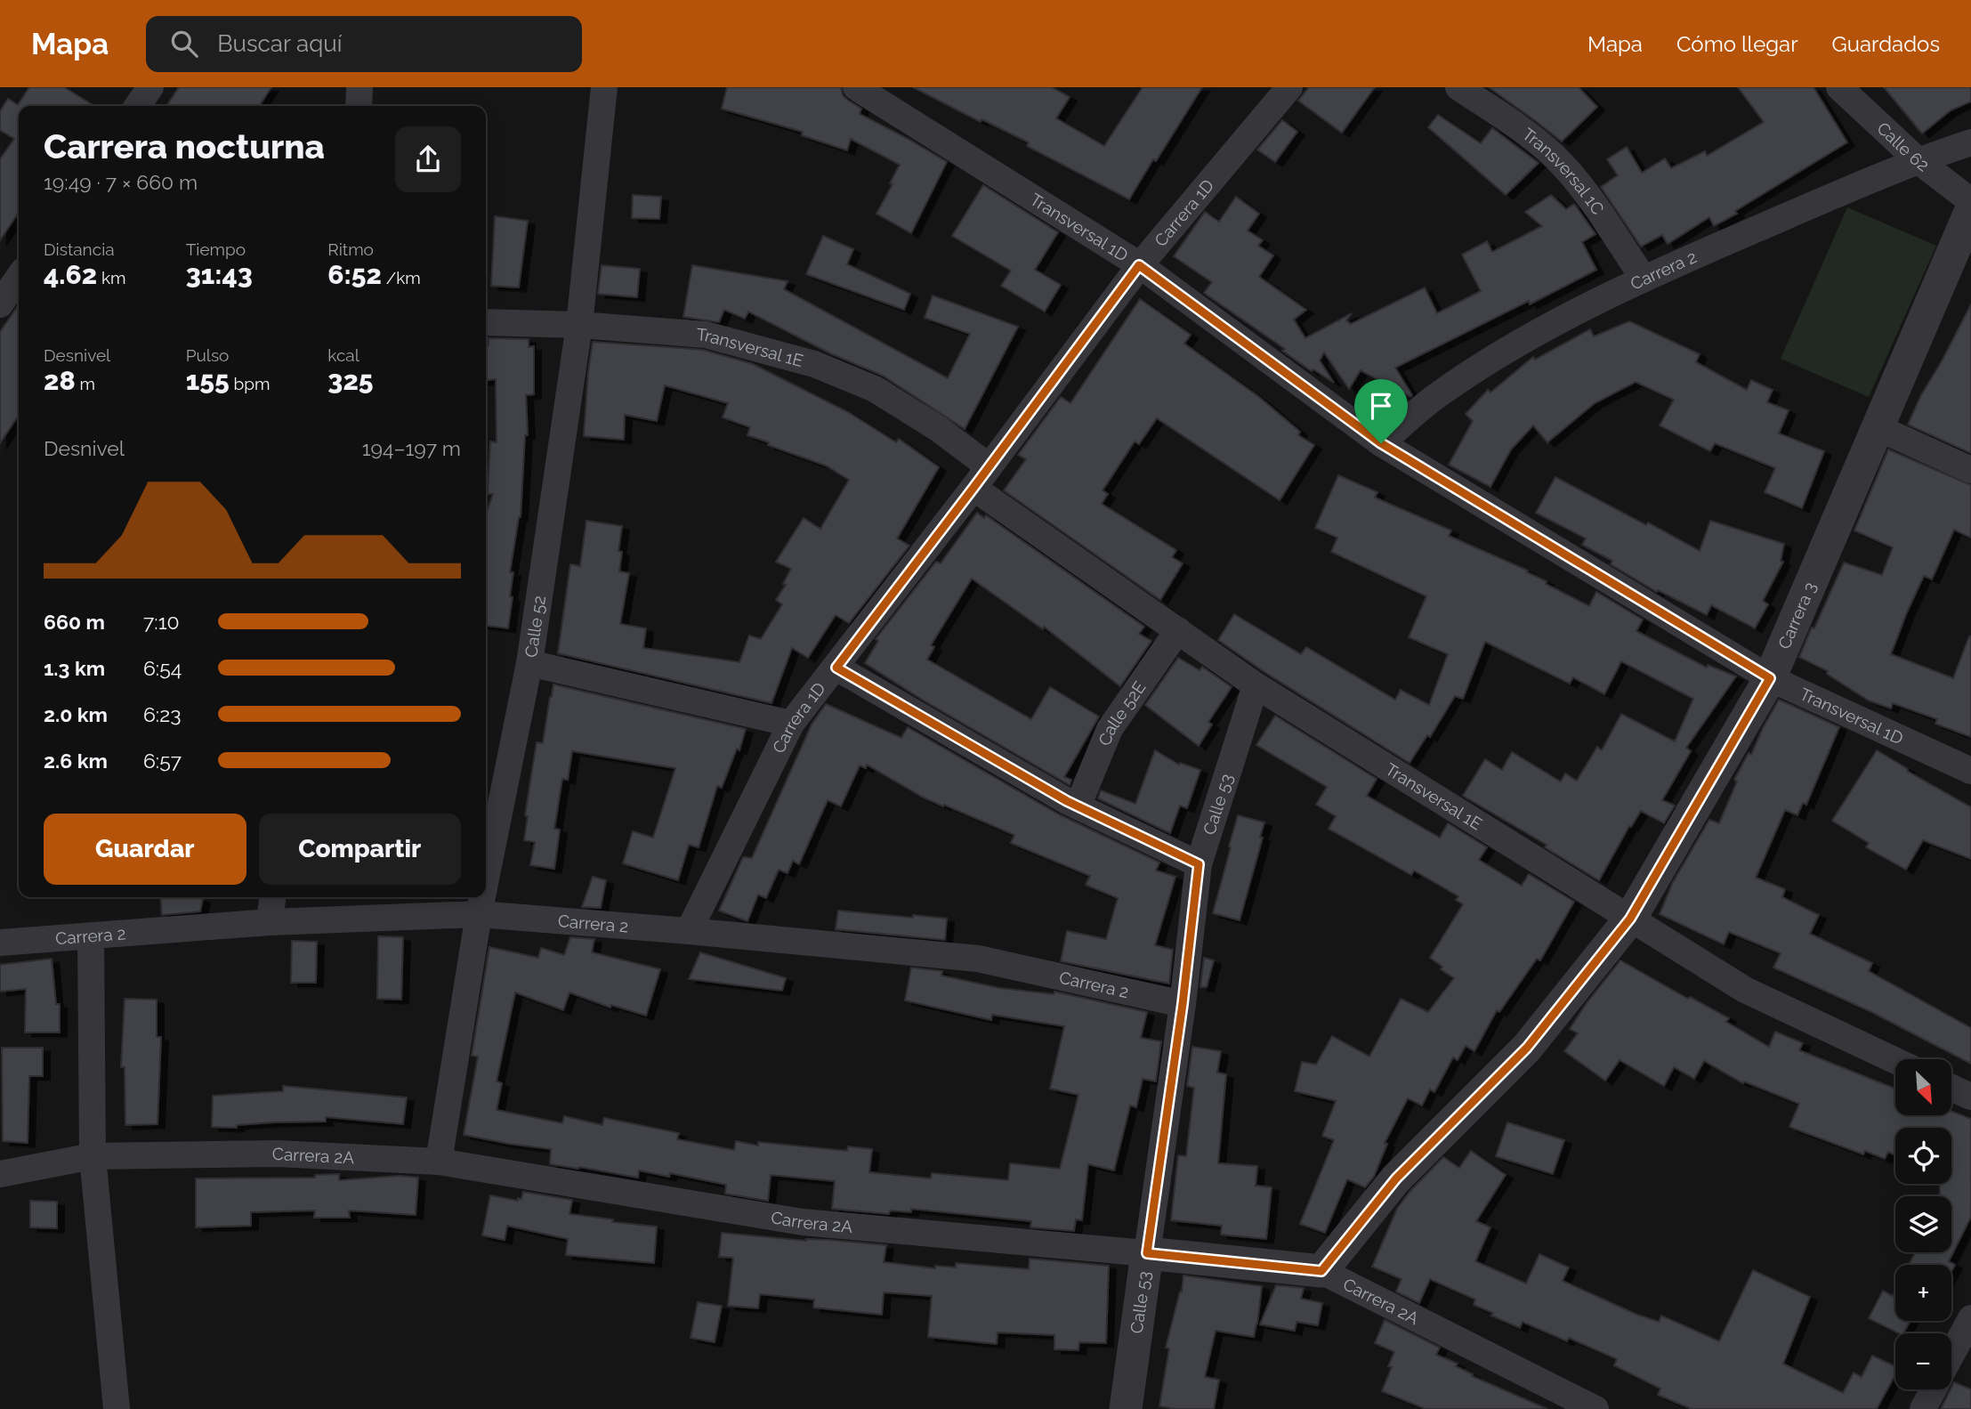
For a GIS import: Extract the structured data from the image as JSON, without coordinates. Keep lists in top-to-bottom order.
{
  "streets": {
    "street": [
      "Calle 62",
      "Transversal 1C",
      "Carrera 1D",
      "Transversal 1D",
      "Carrera 2",
      "Transversal 1E",
      "Carrera 3",
      "Calle 52",
      "Calle 52E",
      "Calle 53",
      "Carrera 2A"
    ]
  },
  "crossings": [
    ["Calle 62", "Carrera 2"],
    ["Calle 62", "Carrera 3"],
    ["Transversal 1C", "Carrera 2"],
    ["Carrera 1D", "Transversal 1D"],
    ["Carrera 1D", "Carrera 2"],
    ["Carrera 1D", "Transversal 1E"],
    ["Transversal 1D", "Carrera 2"],
    ["Transversal 1D", "Carrera 3"],
    ["Carrera 2", "Calle 52"],
    ["Carrera 2", "Calle 53"],
    ["Transversal 1E", "Carrera 3"],
    ["Transversal 1E", "Calle 52"],
    ["Transversal 1E", "Calle 52E"],
    ["Transversal 1E", "Calle 53"],
    ["Carrera 3", "Carrera 2A"],
    ["Calle 52", "Carrera 2A"],
    ["Calle 53", "Carrera 2A"]
  ],
  "north": "bottom right",
  "page": {
    "header": "Mapa",
    "search": "Buscar aquí",
    "nav": ["Mapa", "Cómo llegar", "Guardados"],
    "heading": ["Carrera nocturna", "19:49 · 7 × 660 m"],
    "stats": [
      ["Distancia", "4.62 km"],
      ["Tiempo", "31:43"],
      ["Ritmo", "6:52 /km"],
      ["Desnivel", "28 m"],
      ["Pulso", "155 bpm"],
      ["kcal", "325"]
    ],
    "chart": ["Desnivel", "194–197 m"],
    "list": [
      {
        "name": "660 m",
        "note": "7:10"
      },
      {
        "name": "1.3 km",
        "note": "6:54"
      },
      {
        "name": "2.0 km",
        "note": "6:23"
      },
      {
        "name": "2.6 km",
        "note": "6:57"
      }
    ],
    "buttons": ["Guardar", "Compartir"],
    "map_buttons": ["+", "−"]
  }
}
